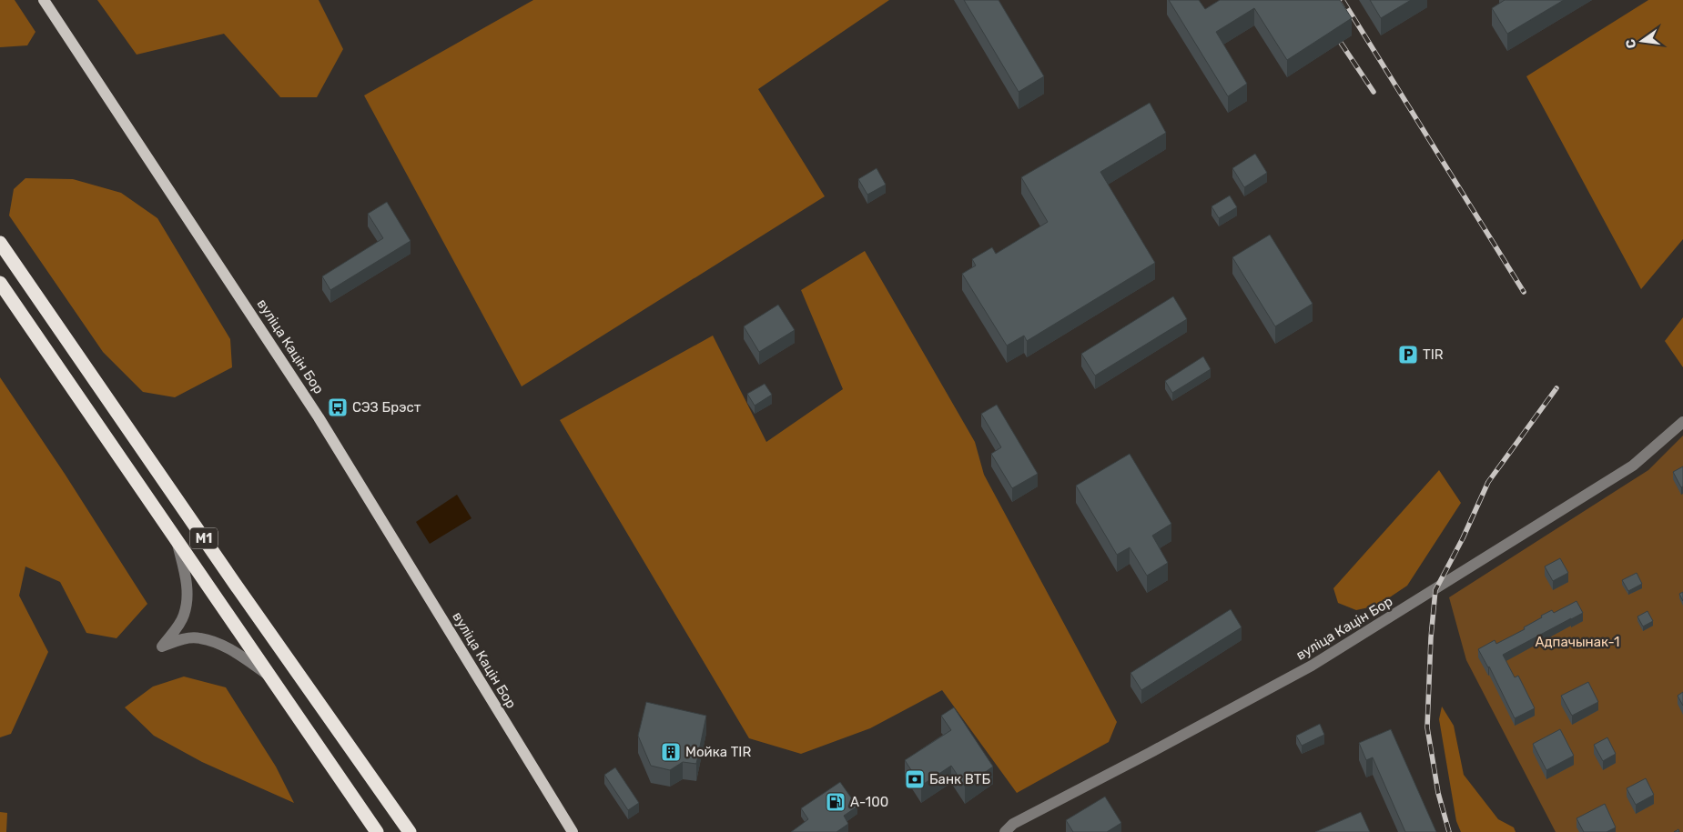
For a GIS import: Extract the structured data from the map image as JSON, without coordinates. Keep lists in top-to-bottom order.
{
  "streets": {
    "highway": ["М1"],
    "main road": ["вуліца Кацін Бор"]
  },
  "parks": ["Адпачынак-1"],
  "places": {
    "parking": ["TIR"],
    "bus stop": ["СЭЗ Брэст"],
    "building": ["Мойка TIR"],
    "bank": ["Банк ВТБ"],
    "fuel station": ["А-100"]
  },
  "north": "left"
}
